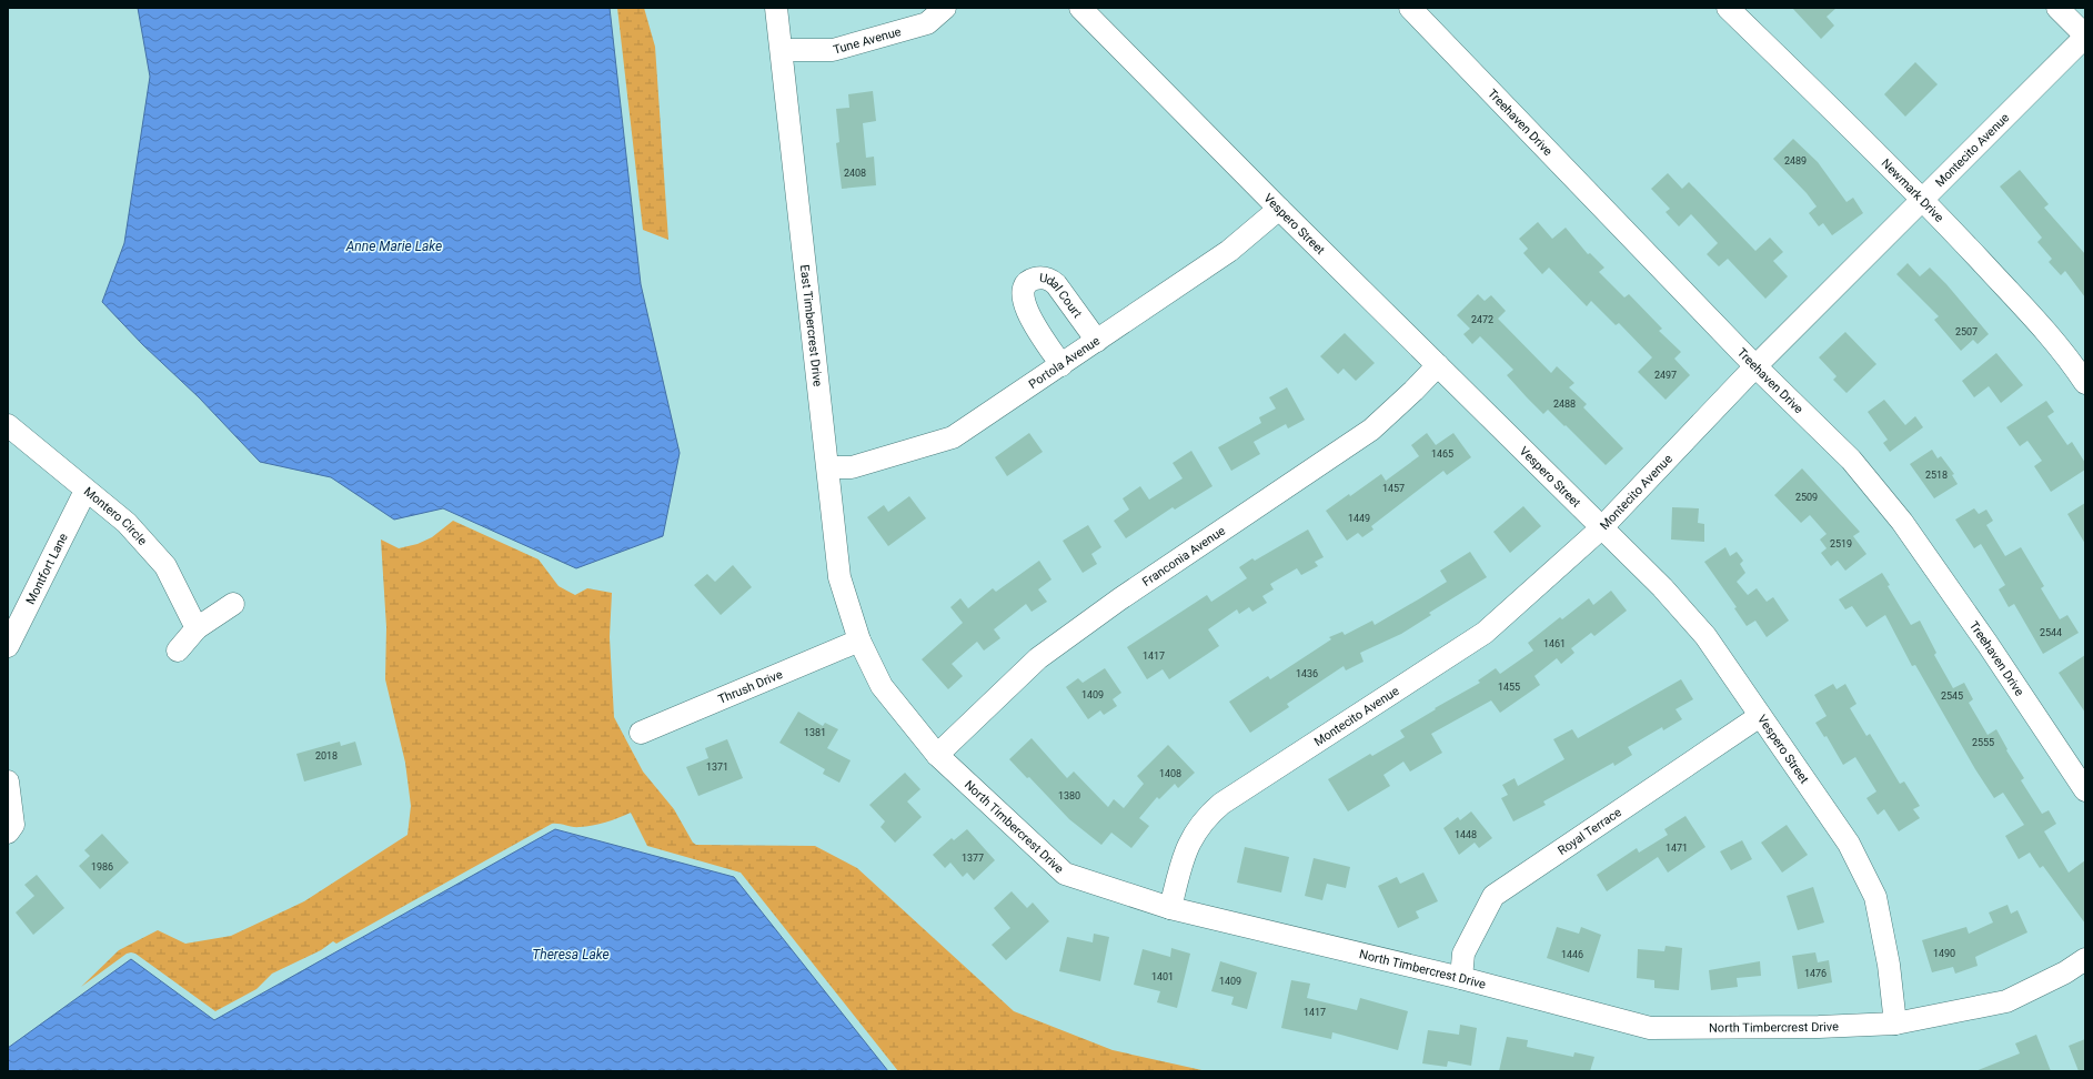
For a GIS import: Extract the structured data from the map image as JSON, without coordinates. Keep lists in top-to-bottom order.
{
  "streets": {
    "street": [
      "Tune Avenue",
      "Treehaven Drive",
      "Montecito Avenue",
      "Newmark Drive",
      "Vespero Street",
      "Udal Court",
      "East Timbercrest Drive",
      "Portola Avenue",
      "Montero Circle",
      "Franconia Avenue",
      "Montfort Lane",
      "Thrush Drive",
      "North Timbercrest Drive",
      "Royal Terrace"
    ]
  },
  "crossings": [
    ["Tune Avenue", "East Timbercrest Drive"],
    ["Treehaven Drive", "Montecito Avenue"],
    ["Montecito Avenue", "Newmark Drive"],
    ["Montecito Avenue", "Vespero Street"],
    ["Montecito Avenue", "North Timbercrest Drive"],
    ["Vespero Street", "Portola Avenue"],
    ["Vespero Street", "Franconia Avenue"],
    ["Vespero Street", "North Timbercrest Drive"],
    ["Vespero Street", "Royal Terrace"],
    ["Udal Court", "Portola Avenue"],
    ["East Timbercrest Drive", "Portola Avenue"],
    ["East Timbercrest Drive", "Thrush Drive"],
    ["East Timbercrest Drive", "North Timbercrest Drive"],
    ["Montero Circle", "Montfort Lane"],
    ["Franconia Avenue", "North Timbercrest Drive"],
    ["Thrush Drive", "North Timbercrest Drive"],
    ["North Timbercrest Drive", "Royal Terrace"]
  ],
  "water": ["Anne Marie Lake", "Theresa Lake"],
  "house_numbers": [
    "2489",
    "2408",
    "2472",
    "2507",
    "2497",
    "2488",
    "1465",
    "2518",
    "1457",
    "2509",
    "1449",
    "2519",
    "2544",
    "1461",
    "1417",
    "1436",
    "1455",
    "1409",
    "2545",
    "1381",
    "2555",
    "2018",
    "1371",
    "1408",
    "1380",
    "1448",
    "1471",
    "1377",
    "1986",
    "1490",
    "1446",
    "1476",
    "1401",
    "1409",
    "1417"
  ]
}
